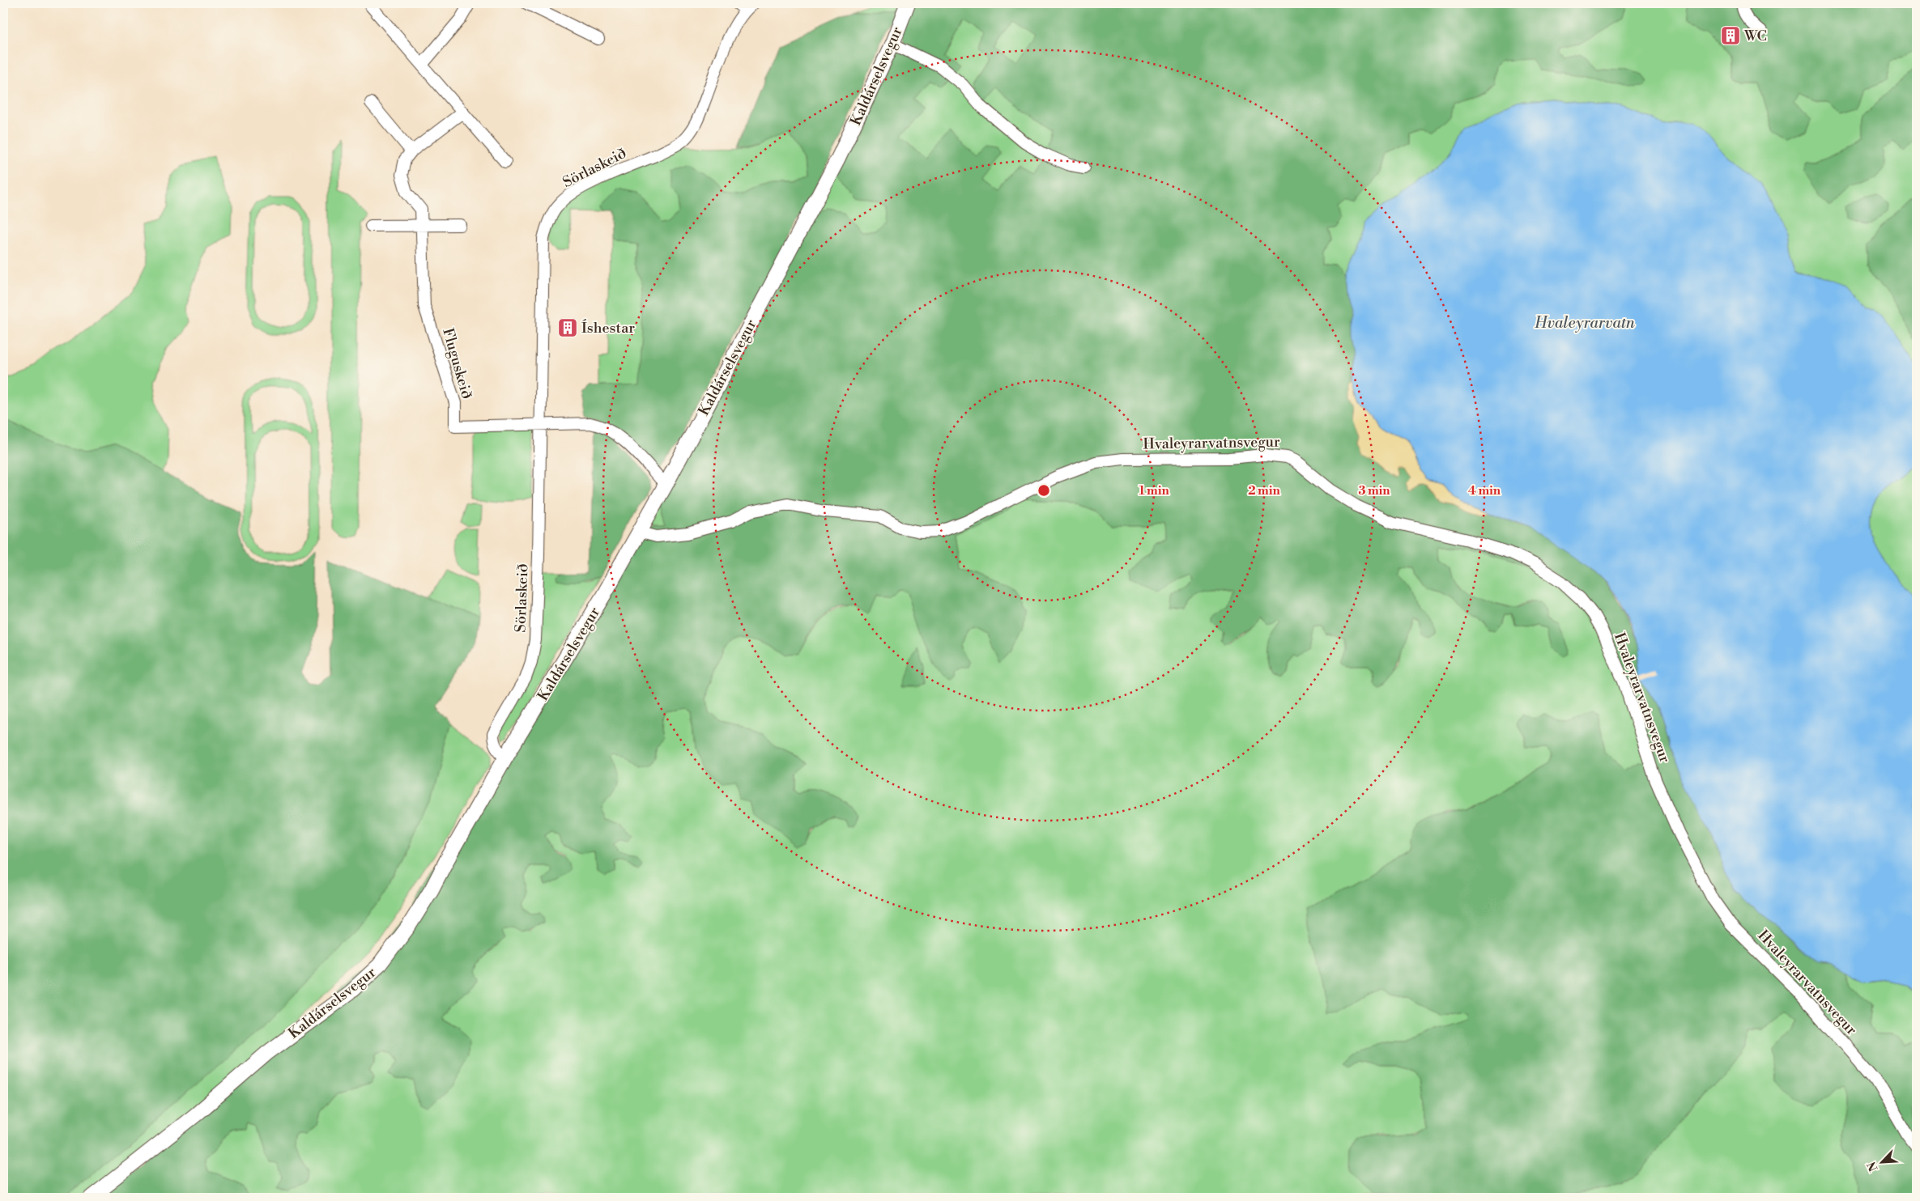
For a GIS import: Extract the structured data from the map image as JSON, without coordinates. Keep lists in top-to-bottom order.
{
  "streets": {
    "street": [
      "Kaldárselsvegur",
      "Sörlaskeið",
      "Fluguskeið",
      "Hvaleyrarvatnsvegur"
    ]
  },
  "crossings": [
    ["Kaldárselsvegur", "Sörlaskeið"],
    ["Kaldárselsvegur", "Hvaleyrarvatnsvegur"],
    ["Sörlaskeið", "Fluguskeið"]
  ],
  "water": ["Hvaleyrarvatn"],
  "places": {
    "building": ["WC", "Íshestar"]
  },
  "north": "bottom left",
  "rings": [
    "1 min",
    "2 min",
    "3 min",
    "4 min"
  ]
}
